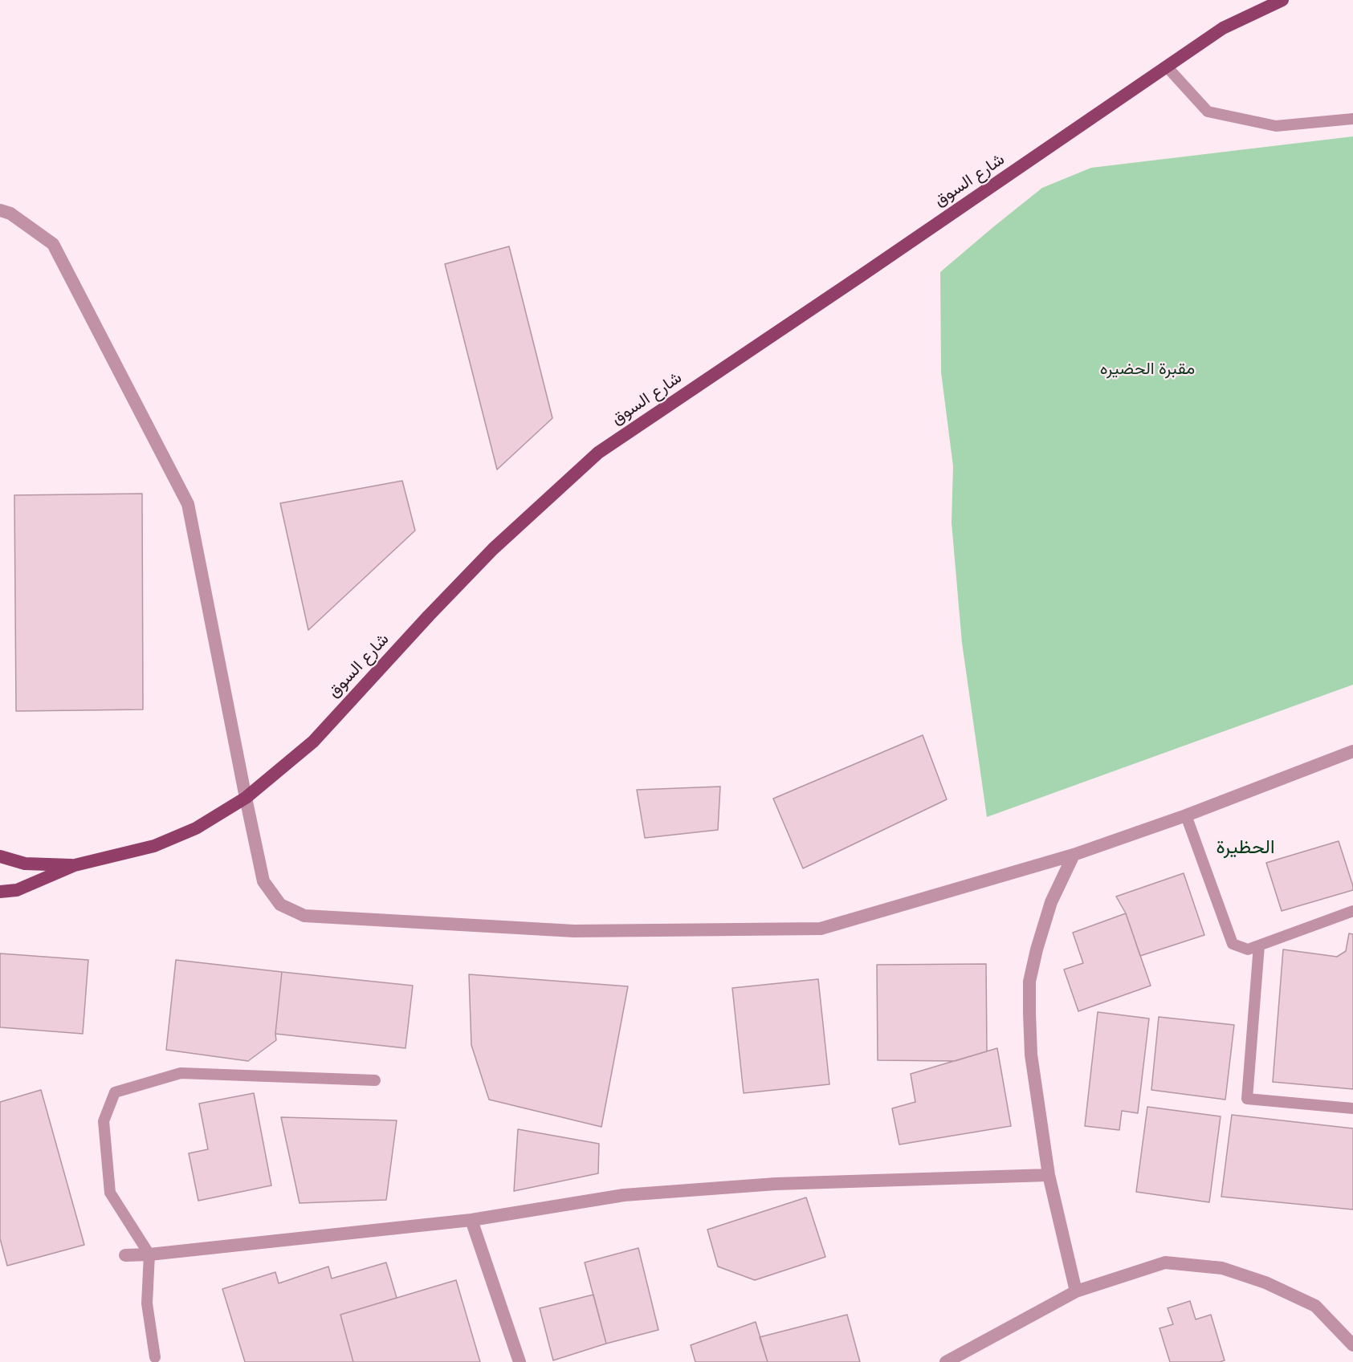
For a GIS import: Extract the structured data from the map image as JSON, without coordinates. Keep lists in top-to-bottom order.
{
  "streets": {
    "main road": ["شارع السوق"]
  },
  "districts": ["الحظيرة"],
  "parks": ["مقبرة الحضيره"]
}
